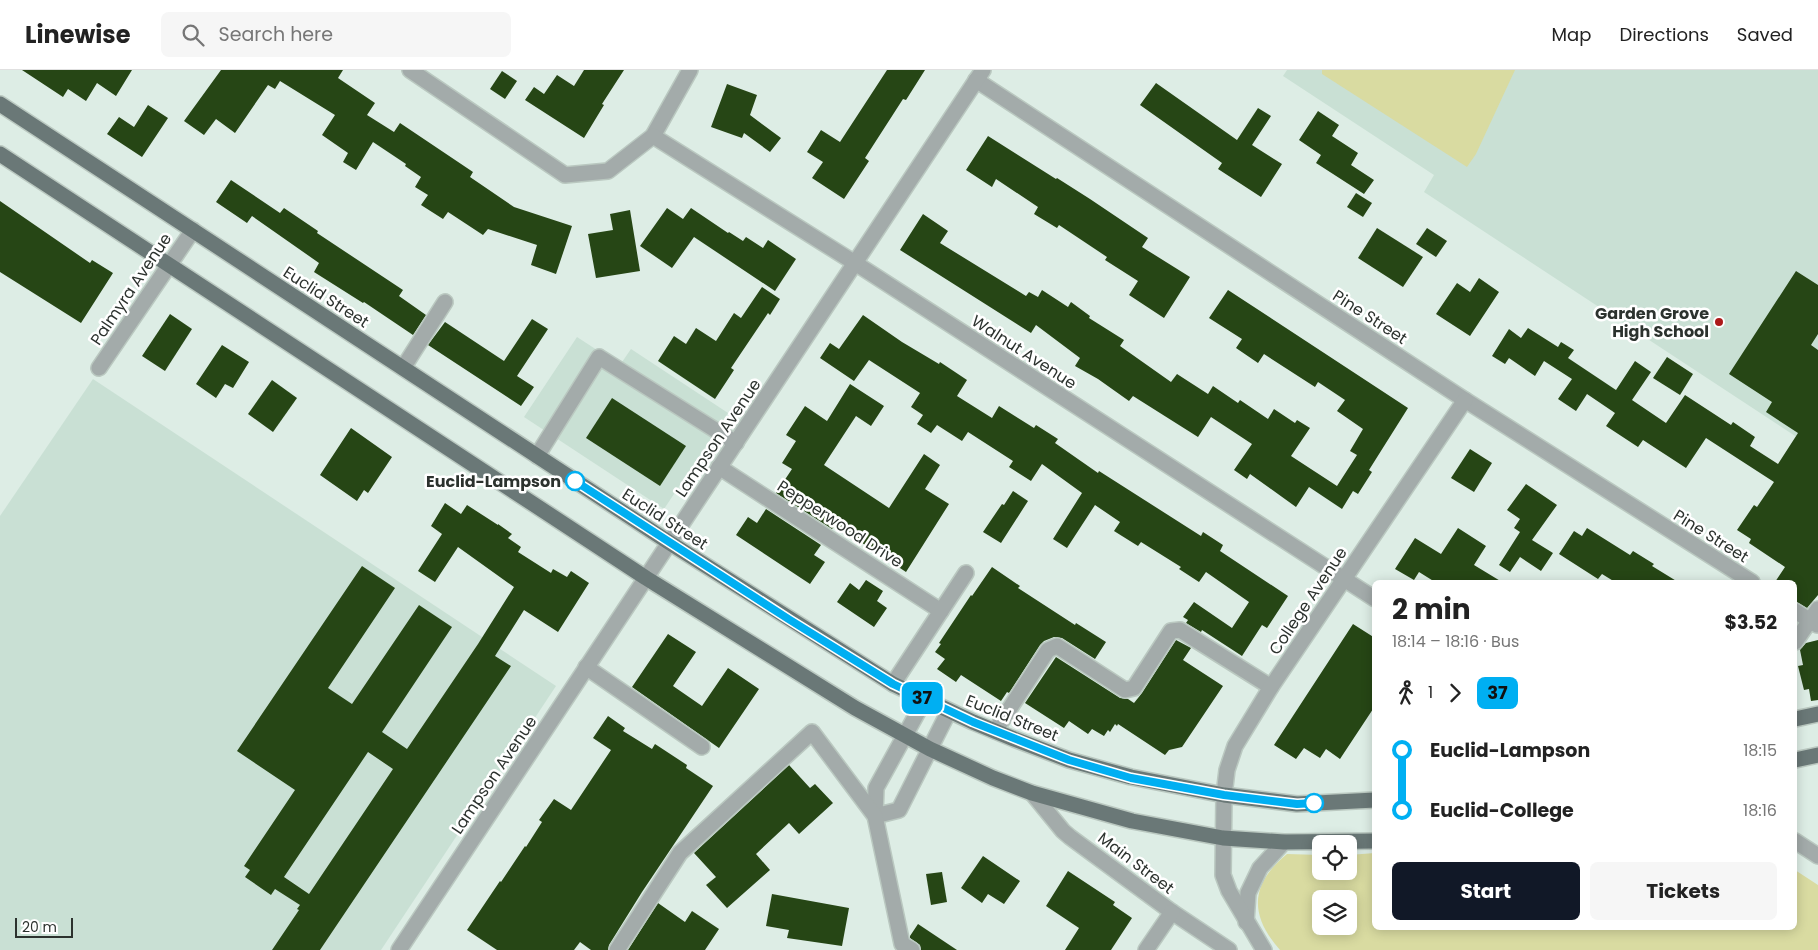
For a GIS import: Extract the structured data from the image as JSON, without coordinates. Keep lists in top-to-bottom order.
{
  "streets": {
    "main road": ["Euclid Street"],
    "street": [
      "Palmyra Avenue",
      "Pine Street",
      "Walnut Avenue",
      "Lampson Avenue",
      "Pepperwood Drive",
      "College Avenue",
      "Main Street"
    ]
  },
  "crossings": [
    ["Palmyra Avenue", "Euclid Street"],
    ["Euclid Street", "Lampson Avenue"],
    ["Euclid Street", "College Avenue"],
    ["Pine Street", "Lampson Avenue"],
    ["Pine Street", "College Avenue"],
    ["Walnut Avenue", "Lampson Avenue"],
    ["Walnut Avenue", "College Avenue"],
    ["Lampson Avenue", "Pepperwood Drive"]
  ],
  "places": ["Garden Grove High School", "Euclid-Lampson"],
  "lines": ["bus line 37"],
  "scale_bar": "20 m",
  "page": {
    "header": "Linewise",
    "search": "Search here",
    "nav": ["Map", "Directions", "Saved"],
    "on_map": "37",
    "heading": ["2 min", "18:14 – 18:16 · Bus", "$3.52"],
    "legs": ["1", "37"],
    "list": [
      {
        "name": "Euclid-Lampson",
        "value": "18:15"
      },
      {
        "name": "Euclid-College",
        "value": "18:16"
      }
    ],
    "buttons": ["Start", "Tickets"],
    "scale": "20 m"
  }
}
